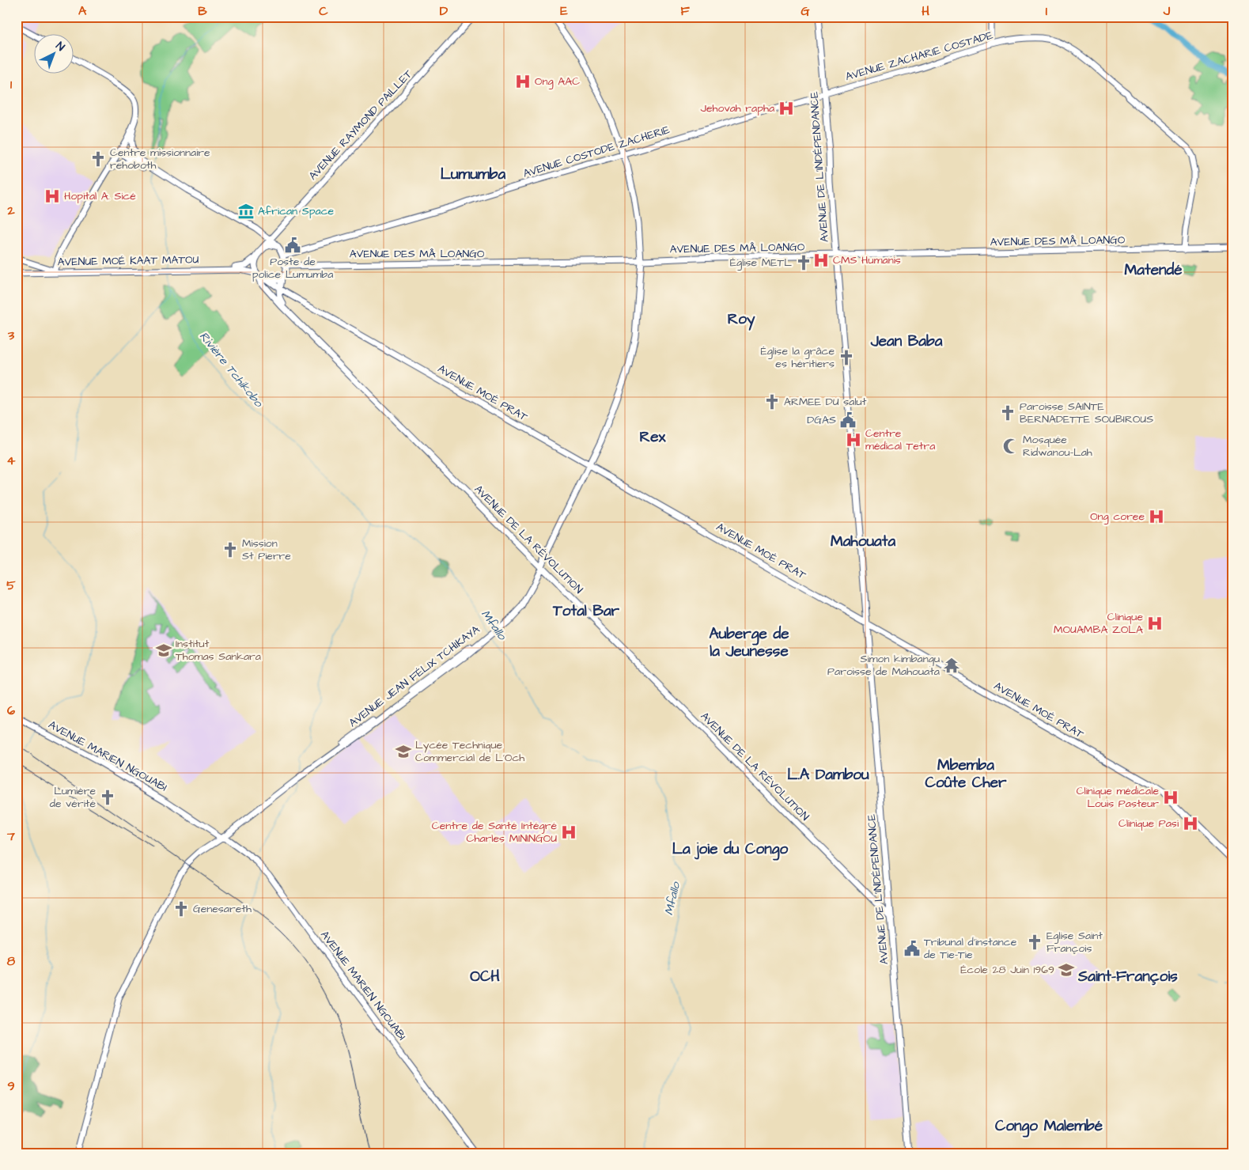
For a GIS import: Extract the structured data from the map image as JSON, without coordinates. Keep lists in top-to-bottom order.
{
  "streets": {
    "street": [
      "AVENUE ZACHARIE COSTADE",
      "AVENUE RAYMOND PAILLET",
      "AVENUE COSTODE ZACHERIE",
      "AVENUE DE L'INDÉPENDANCE",
      "AVENUE DES MÂ LOANGO",
      "AVENUE MOÉ KAAT MATOU",
      "AVENUE MOÉ PRAT",
      "AVENUE DE LA RÉVOLUTION",
      "AVENUE JEAN FÉLIX TCHIKAYA",
      "AVENUE MARIEN NGOUABI"
    ]
  },
  "crossings": [
    ["AVENUE ZACHARIE COSTADE", "AVENUE COSTODE ZACHERIE"],
    ["AVENUE ZACHARIE COSTADE", "AVENUE DE L'INDÉPENDANCE"],
    ["AVENUE ZACHARIE COSTADE", "AVENUE DES MÂ LOANGO"],
    ["AVENUE RAYMOND PAILLET", "AVENUE COSTODE ZACHERIE"],
    ["AVENUE RAYMOND PAILLET", "AVENUE DES MÂ LOANGO"],
    ["AVENUE RAYMOND PAILLET", "AVENUE MOÉ PRAT"],
    ["AVENUE RAYMOND PAILLET", "AVENUE DE LA RÉVOLUTION"],
    ["AVENUE COSTODE ZACHERIE", "AVENUE DE L'INDÉPENDANCE"],
    ["AVENUE COSTODE ZACHERIE", "AVENUE DES MÂ LOANGO"],
    ["AVENUE COSTODE ZACHERIE", "AVENUE MOÉ PRAT"],
    ["AVENUE COSTODE ZACHERIE", "AVENUE DE LA RÉVOLUTION"],
    ["AVENUE COSTODE ZACHERIE", "AVENUE JEAN FÉLIX TCHIKAYA"],
    ["AVENUE DE L'INDÉPENDANCE", "AVENUE DES MÂ LOANGO"],
    ["AVENUE DE L'INDÉPENDANCE", "AVENUE MOÉ PRAT"],
    ["AVENUE DE L'INDÉPENDANCE", "AVENUE DE LA RÉVOLUTION"],
    ["AVENUE DES MÂ LOANGO", "AVENUE MOÉ PRAT"],
    ["AVENUE DES MÂ LOANGO", "AVENUE DE LA RÉVOLUTION"],
    ["AVENUE DES MÂ LOANGO", "AVENUE JEAN FÉLIX TCHIKAYA"],
    ["AVENUE MOÉ PRAT", "AVENUE DE LA RÉVOLUTION"],
    ["AVENUE MOÉ PRAT", "AVENUE JEAN FÉLIX TCHIKAYA"],
    ["AVENUE DE LA RÉVOLUTION", "AVENUE JEAN FÉLIX TCHIKAYA"],
    ["AVENUE JEAN FÉLIX TCHIKAYA", "AVENUE MARIEN NGOUABI"]
  ],
  "districts": [
    "Lumumba",
    "Matendé",
    "Roy",
    "Jean Baba",
    "Rex",
    "Mahouata",
    "Total Bar",
    "Auberge de la Jeunesse",
    "Mbemba Coûte Cher",
    "L.A Dambou",
    "La joie du Congo",
    "OCH",
    "Saint-François",
    "Congo Malembé"
  ],
  "water": ["Rivière Tchikobo", "Mfallo"],
  "places": {
    "hospital": [
      "Ong AAC",
      "Jehovah rapha",
      "Hopital A. Sicé",
      "CMS Humanis",
      "Centre médical Tetra",
      "Ong coree",
      "Clinique MOUAMBA ZOLA",
      "Clinique médicale Louis Pasteur",
      "Clinique Pasi",
      "Centre de Santé Intégré Charles MININGOU"
    ],
    "church": [
      "Centre missionnaire rehoboth",
      "Église METL",
      "Église la grâce es héritiers",
      "ARMEE DU salut",
      "Paroisse SAINTE BERNADETTE SOUBIROUS",
      "Mission St Pierre",
      "Lumière de vérité",
      "Genesareth",
      "Eglise Saint François"
    ],
    "museum": ["African Space"],
    "public building": ["Poste de police Lumumba", "DGAS", "Tribunal d'instance de Tie-Tie"],
    "mosque": ["Mosquée Ridwanou-Lah"],
    "school or university": ["Institut Thomas Sankara", "Lycée Technique Commercial de L'Och", "École 28 Juin 1969"],
    "temple": ["Simon kimbangu Paroisse de Mahouata"]
  },
  "north": "top right",
  "grid": {
    "columns": [
      "A",
      "B",
      "C",
      "D",
      "E",
      "F",
      "G",
      "H",
      "I",
      "J"
    ],
    "rows": [
      "1",
      "2",
      "3",
      "4",
      "5",
      "6",
      "7",
      "8",
      "9"
    ]
  }
}
